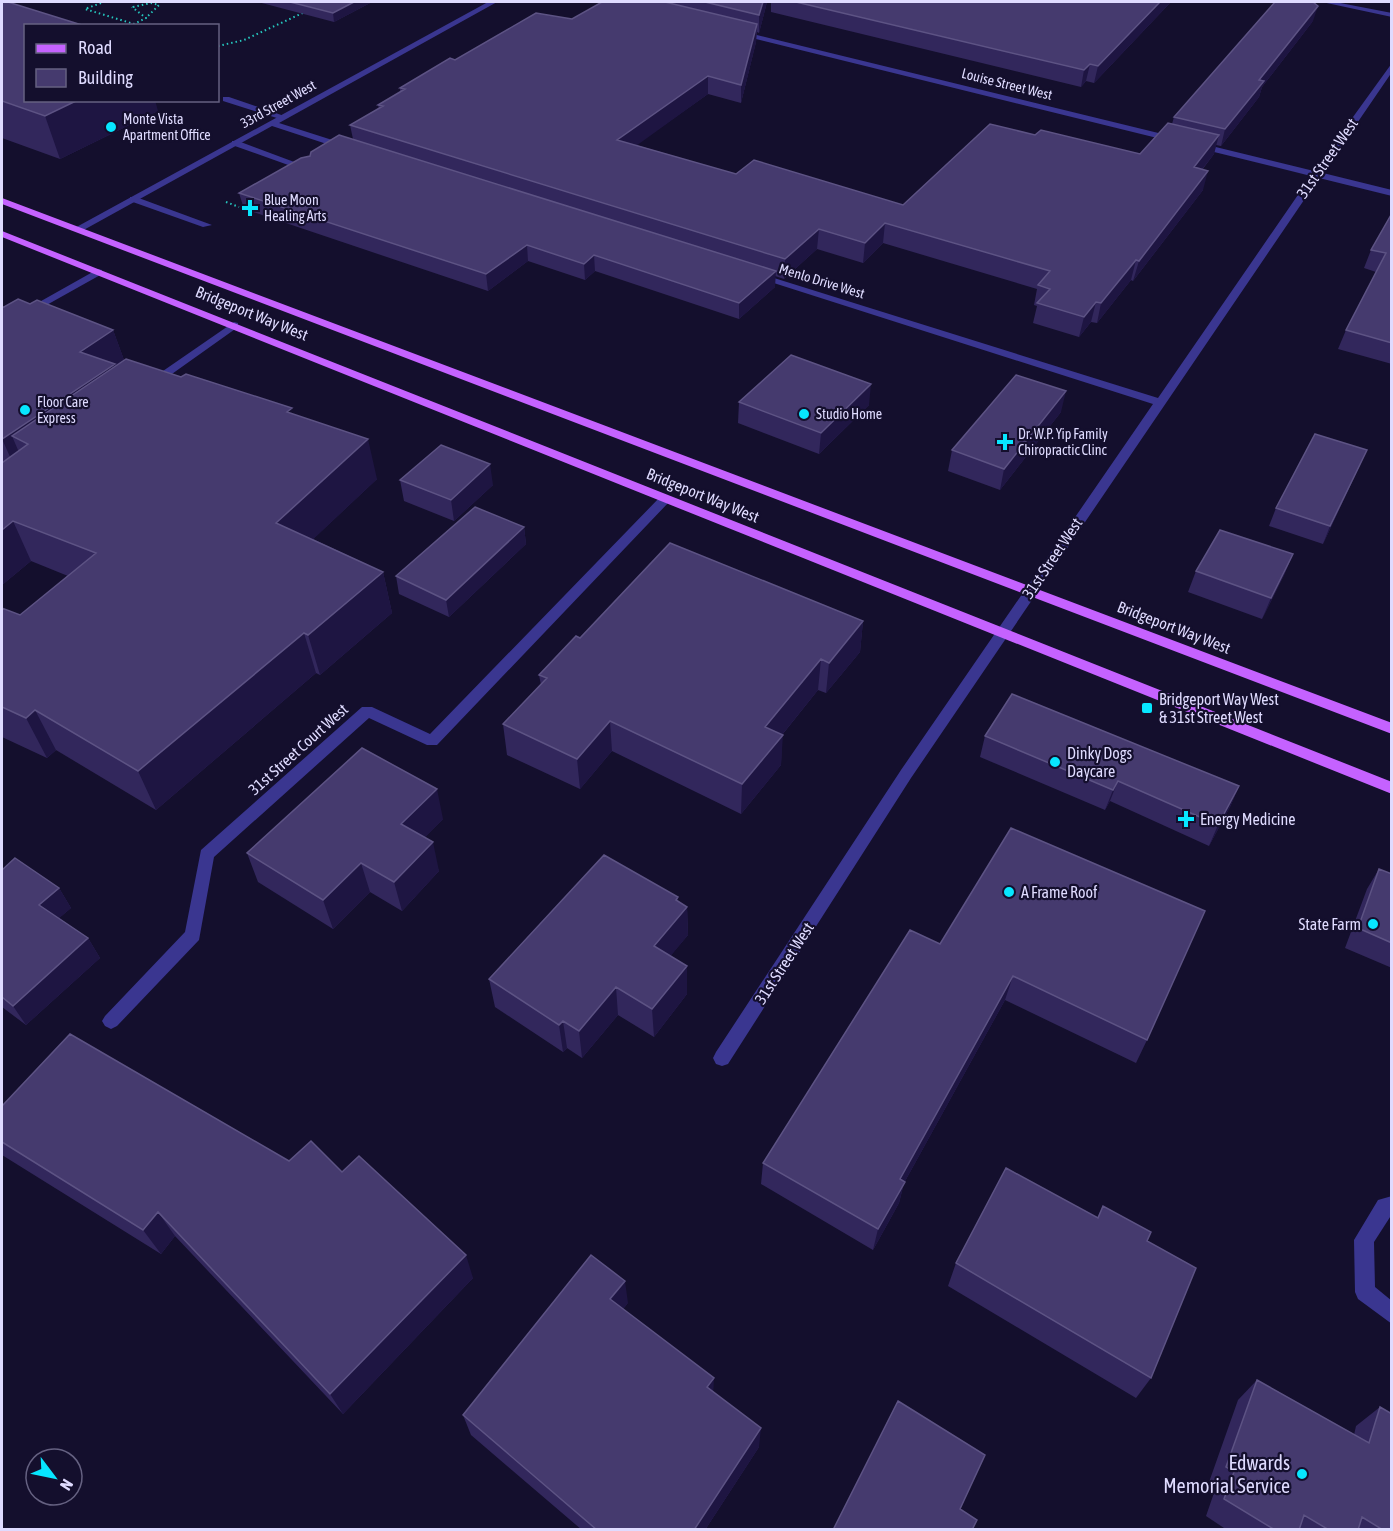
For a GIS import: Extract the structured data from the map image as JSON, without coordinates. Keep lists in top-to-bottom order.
{
  "streets": {
    "main road": ["Bridgeport Way West"],
    "street": [
      "Louise Street West",
      "33rd Street West",
      "31st Street West",
      "Menlo Drive West",
      "31st Street Court West"
    ]
  },
  "crossings": [
    ["Louise Street West", "31st Street West"],
    ["33rd Street West", "Bridgeport Way West"],
    ["31st Street West", "Menlo Drive West"],
    ["31st Street West", "Bridgeport Way West"],
    ["Bridgeport Way West", "31st Street Court West"]
  ],
  "places": {
    "other": [
      "Monte Vista Apartment Office",
      "Floor Care Express",
      "Studio Home",
      "Dinky Dogs Daycare",
      "A Frame Roof",
      "State Farm",
      "Edwards Memorial Service"
    ],
    "health": ["Blue Moon Healing Arts", "Dr. W.P. Yip Family Chiropractic Clinc", "Energy Medicine"],
    "transit": ["Bridgeport Way West & 31st Street West"]
  },
  "legend": ["Road", "Building"],
  "north": "bottom right"
}
